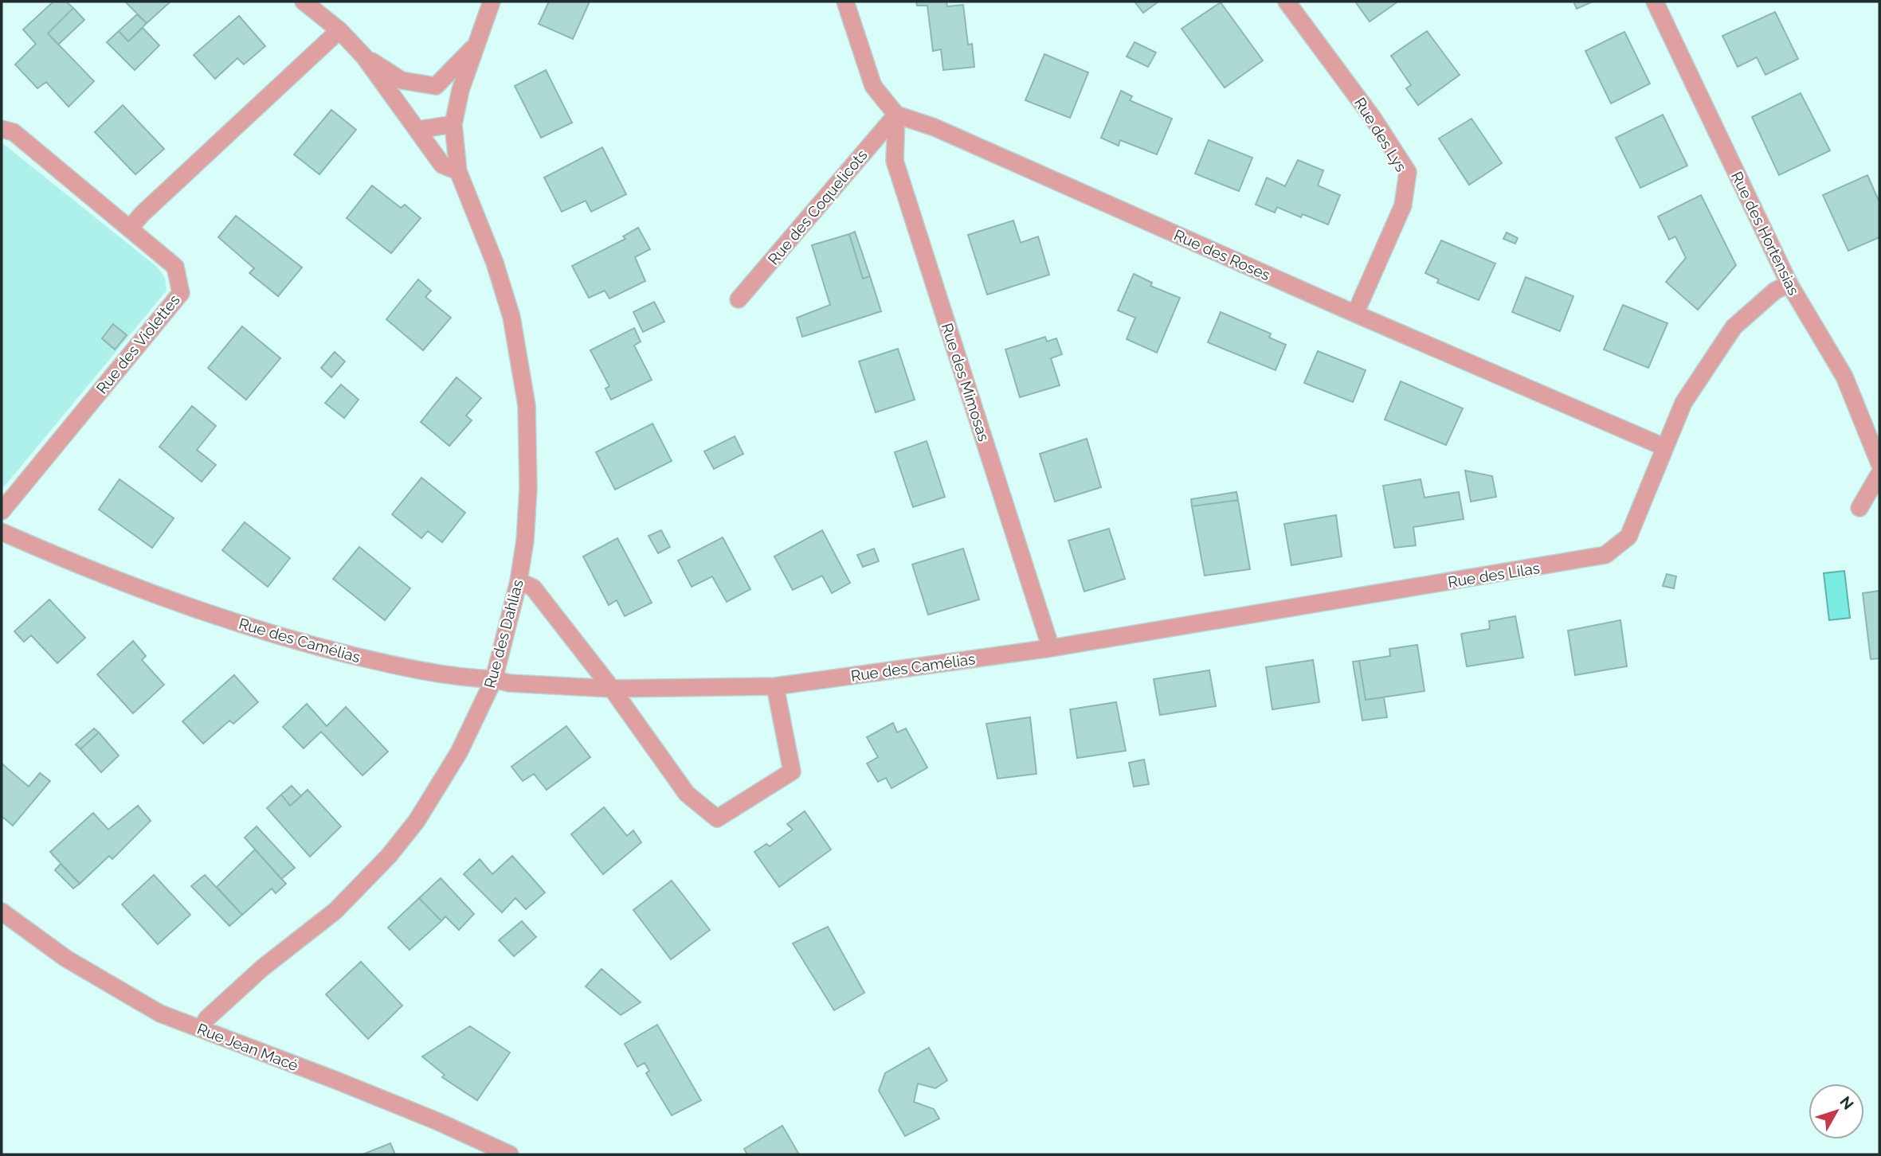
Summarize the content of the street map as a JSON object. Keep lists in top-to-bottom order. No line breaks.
{"streets":{"street":["Rue des Lys","Rue des Coquelicots","Rue des Hortensias","Rue des Roses","Rue des Violettes","Rue des Mimosas","Rue des Lilas","Rue des Dahlias","Rue des Camélias","Rue Jean Macé"]},"crossings":[["Rue des Lys","Rue des Roses"],["Rue des Coquelicots","Rue des Roses"],["Rue des Coquelicots","Rue des Mimosas"],["Rue des Hortensias","Rue des Lilas"],["Rue des Roses","Rue des Mimosas"],["Rue des Roses","Rue des Lilas"],["Rue des Mimosas","Rue des Lilas"],["Rue des Mimosas","Rue des Camélias"],["Rue des Lilas","Rue des Camélias"],["Rue des Dahlias","Rue des Camélias"],["Rue des Dahlias","Rue Jean Macé"]],"north":"top right"}
